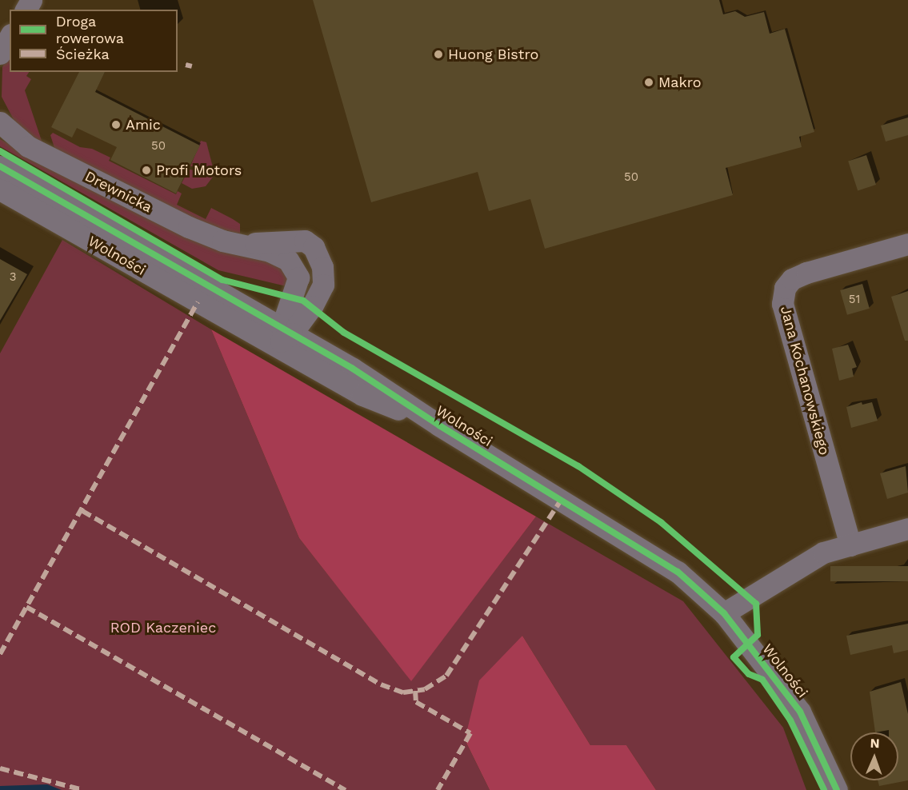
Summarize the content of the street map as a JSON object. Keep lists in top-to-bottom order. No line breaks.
{"streets":{"street":["Drewnicka","Wolności","Jana Kochanowskiego"]},"crossings":[["Drewnicka","Wolności"]],"parks":["ROD Kaczeniec"],"places":["Huong Bistro","Makro","Amic","Profi Motors"],"house_numbers":["50","50","3","51"],"legend":["Droga rowerowa","Ścieżka"],"north":"top"}
